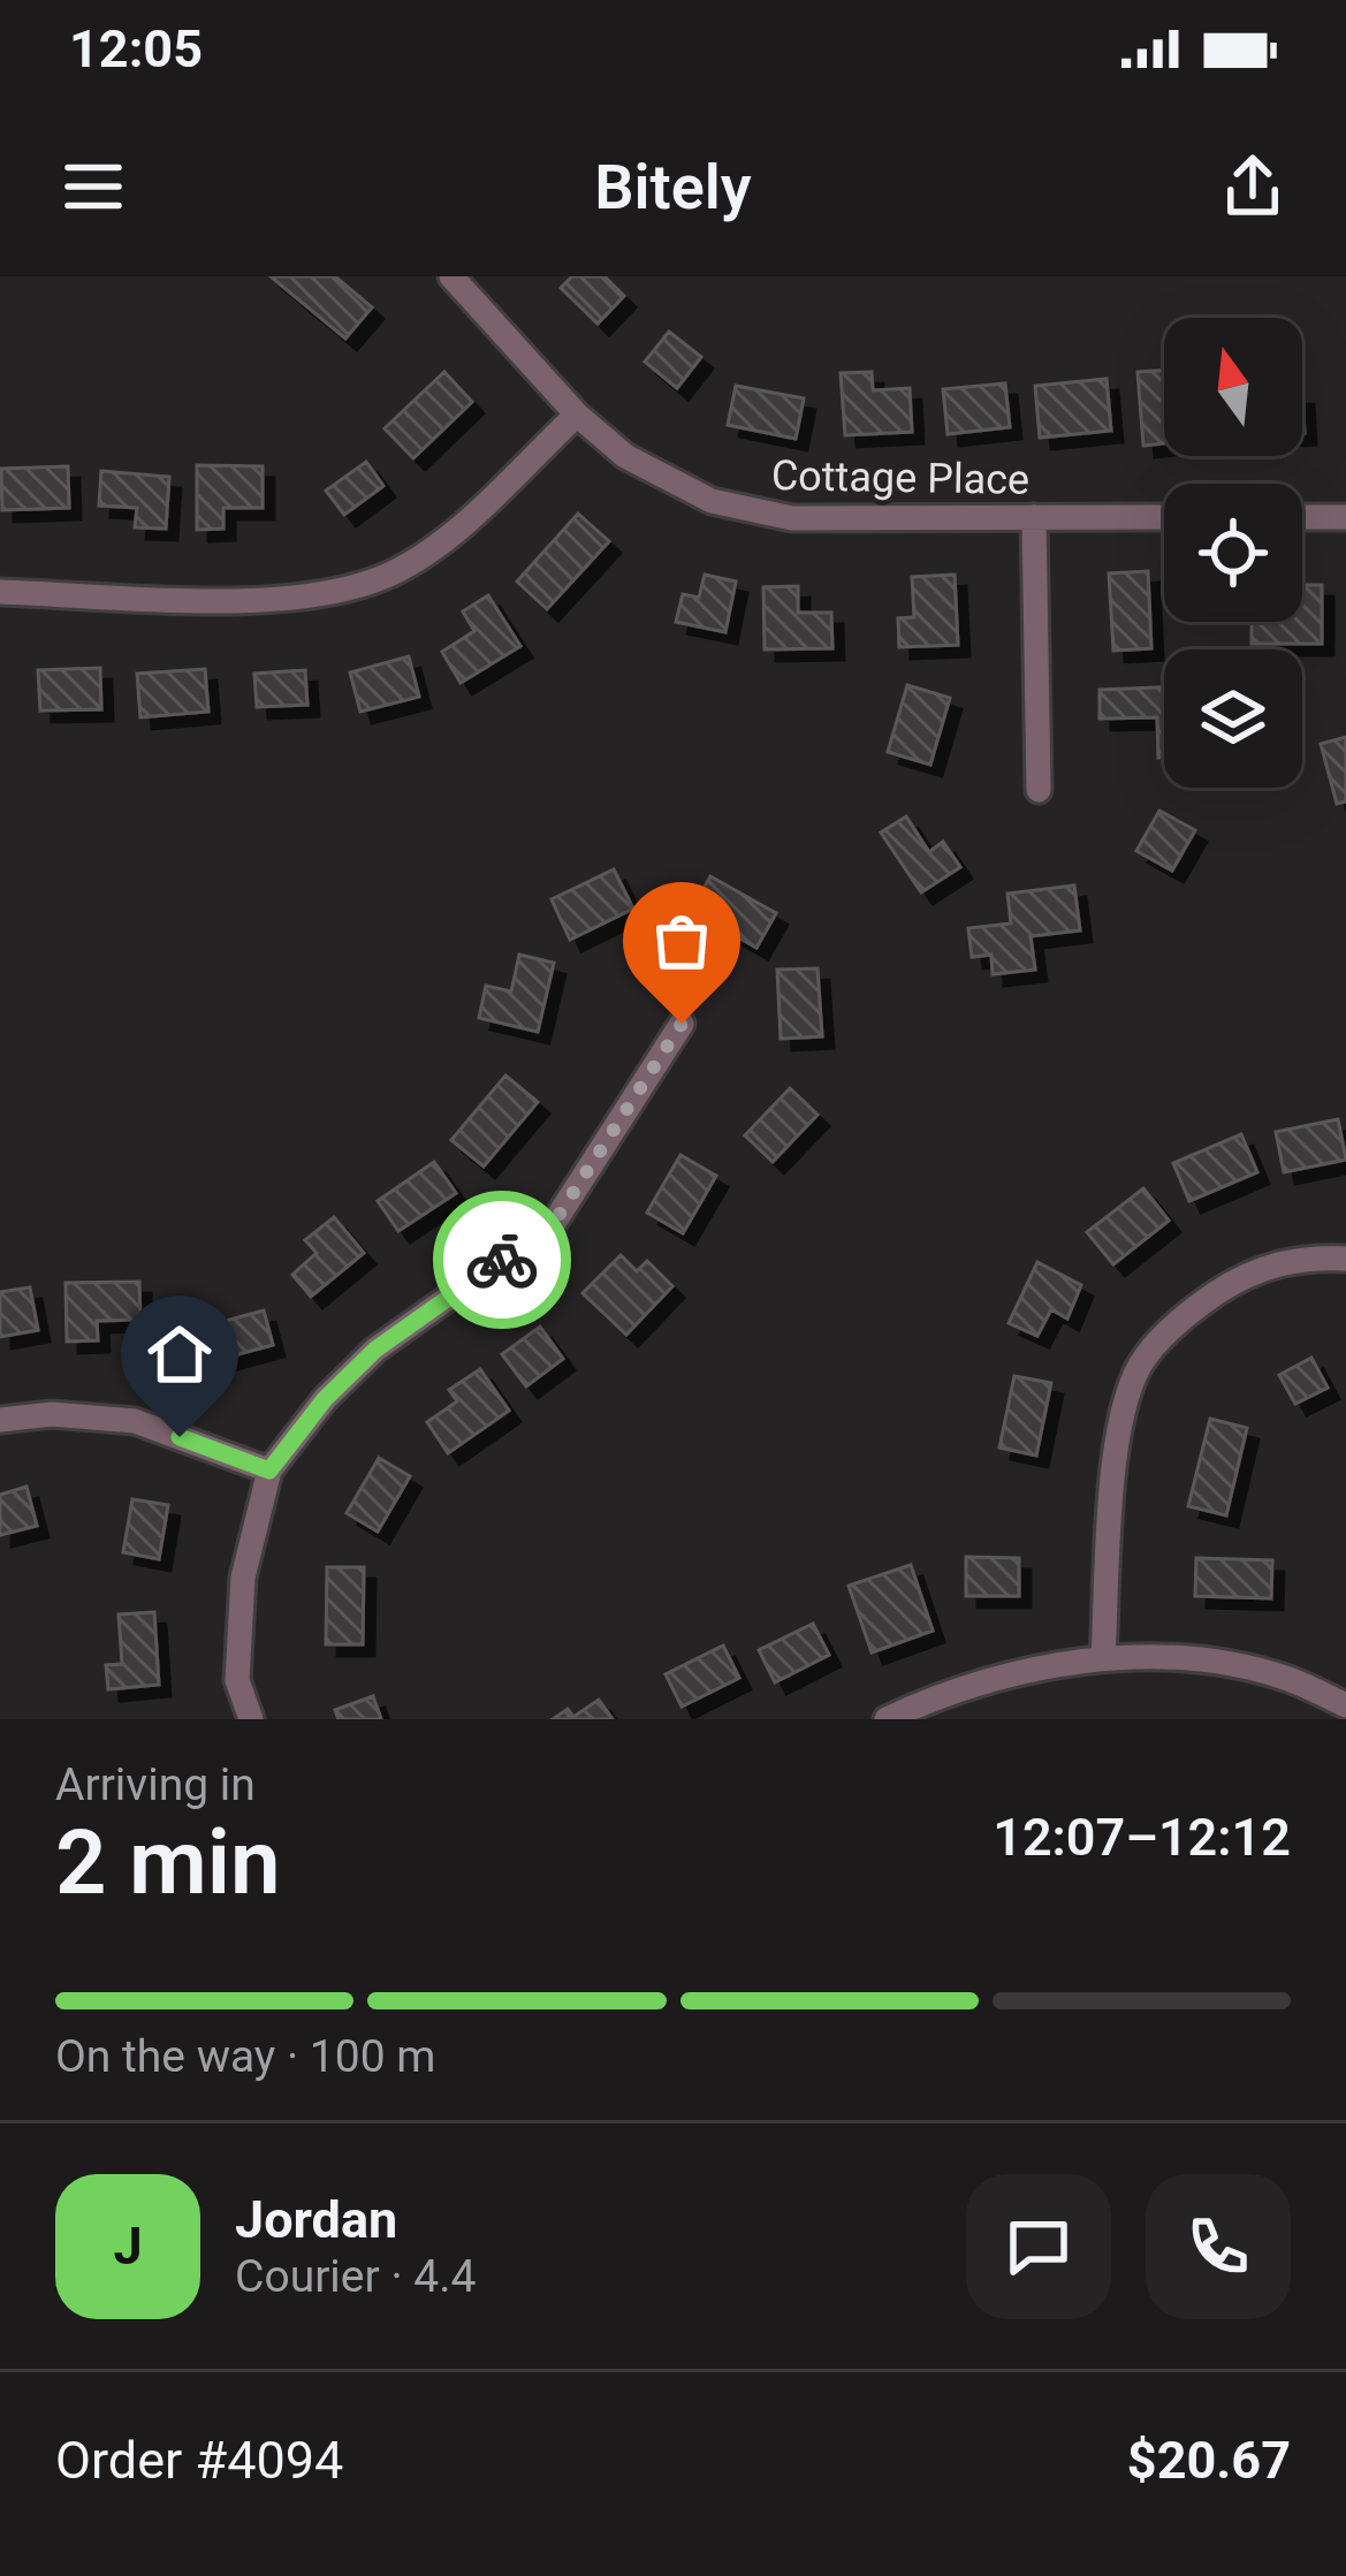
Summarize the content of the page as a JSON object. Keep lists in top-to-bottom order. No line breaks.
{"streets":{"street":["Cottage Place"]},"north":"top","page":{"status":"12:05","header":"Bitely","heading":["2 min","Arriving in","12:07–12:12"],"panel":["Jordan","Courier · 4.4","Order #4094","$20.67"],"bar":"On the way · 100 m","round":"J"}}
